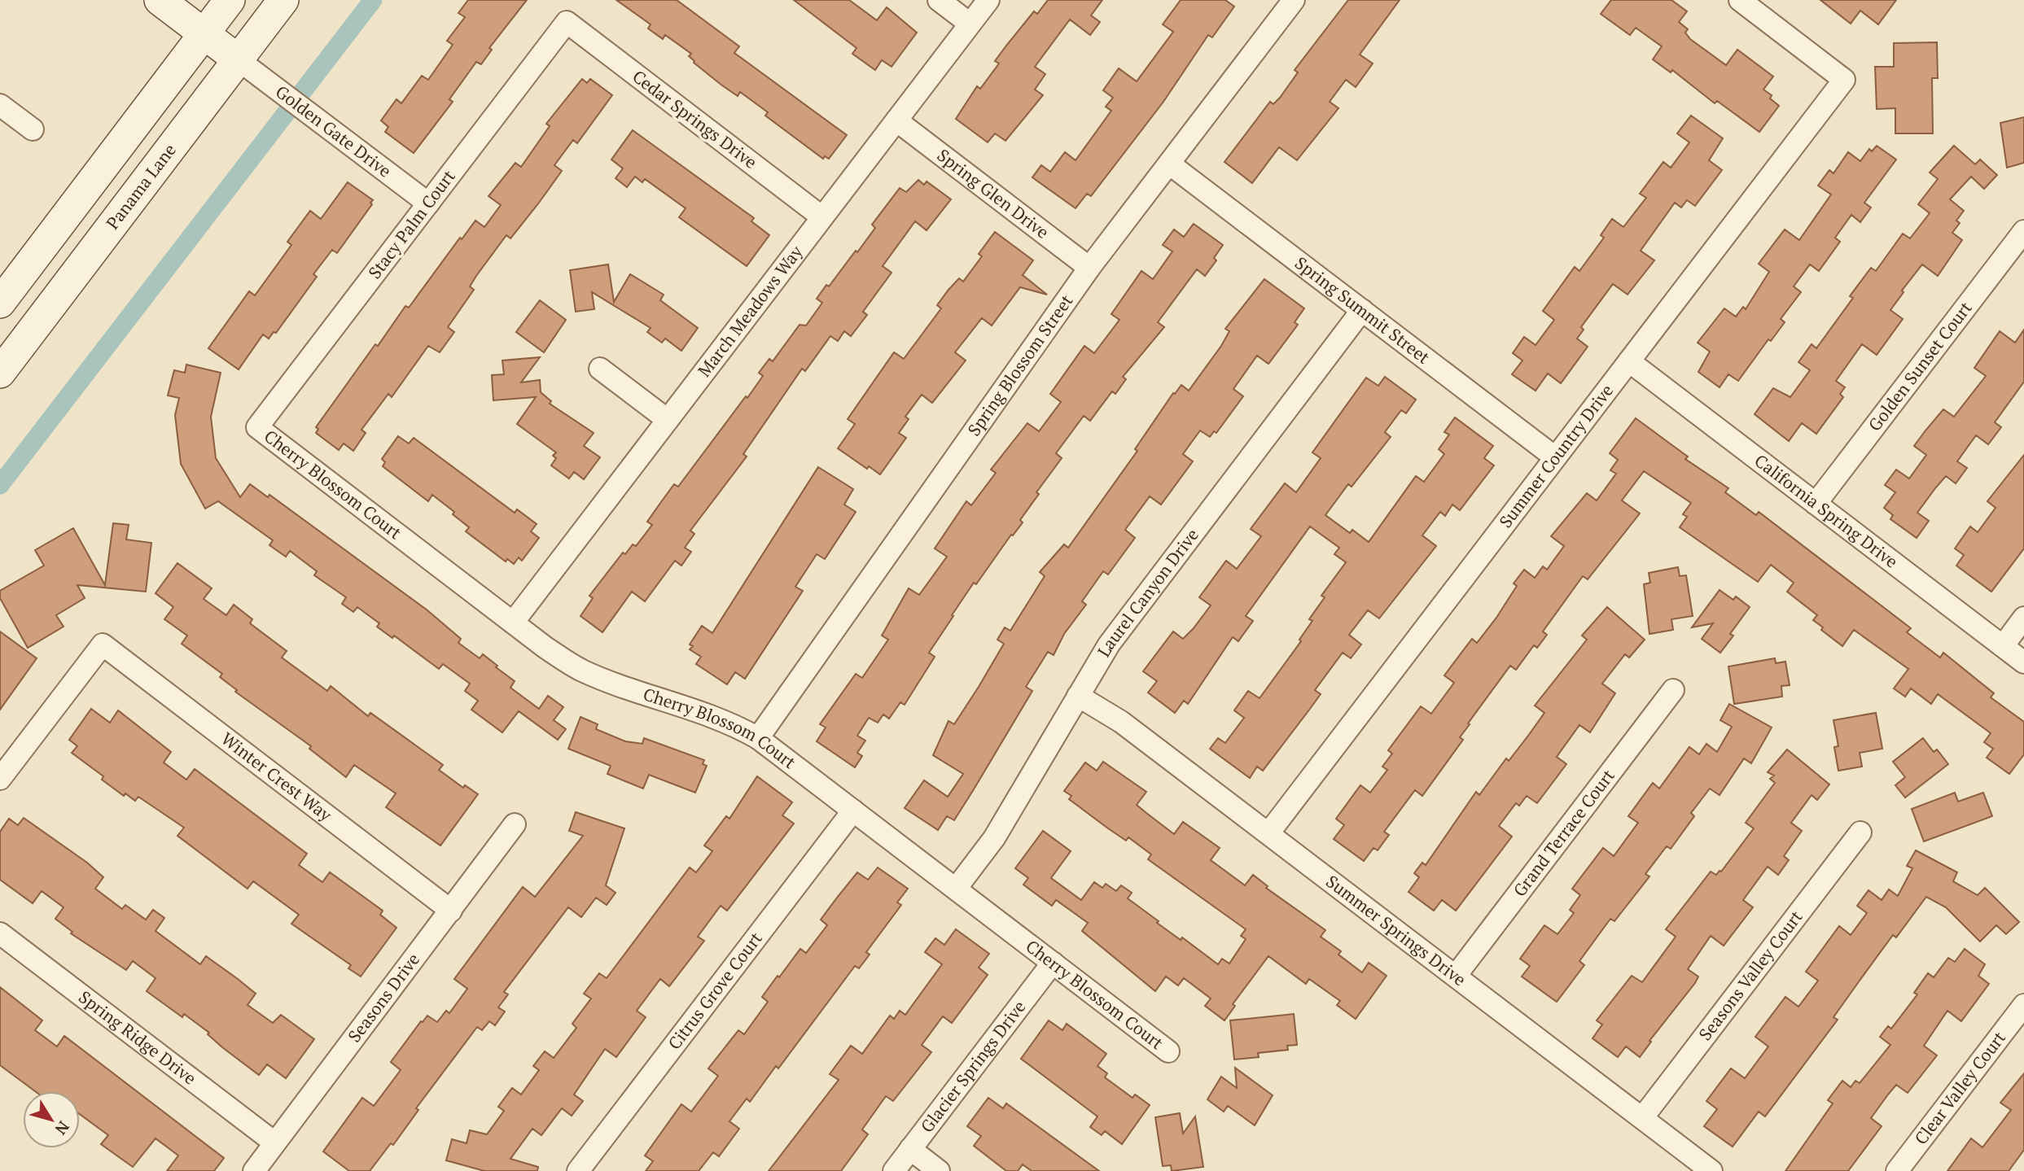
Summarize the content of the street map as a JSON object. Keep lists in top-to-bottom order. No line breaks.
{"streets":{"main road":["Panama Lane"],"street":["Cedar Springs Drive","Golden Gate Drive","Spring Glen Drive","Stacy Palm Court","Spring Summit Street","March Meadows Way","Spring Blossom Street","Golden Sunset Court","Summer Country Drive","Cherry Blossom Court","California Spring Drive","Laurel Canyon Drive","Winter Crest Way","Grand Terrace Court","Summer Springs Drive","Seasons Valley Court","Citrus Grove Court","Seasons Drive","Spring Ridge Drive","Glacier Springs Drive","Clear Valley Court"]},"crossings":[["Cedar Springs Drive","Stacy Palm Court"],["Cedar Springs Drive","March Meadows Way"],["Golden Gate Drive","Panama Lane"],["Golden Gate Drive","Stacy Palm Court"],["Spring Glen Drive","March Meadows Way"],["Spring Glen Drive","Spring Blossom Street"],["Stacy Palm Court","Cherry Blossom Court"],["Spring Summit Street","Spring Blossom Street"],["Spring Summit Street","Summer Country Drive"],["Spring Summit Street","Laurel Canyon Drive"],["March Meadows Way","Cherry Blossom Court"],["Spring Blossom Street","Cherry Blossom Court"],["Golden Sunset Court","California Spring Drive"],["Summer Country Drive","California Spring Drive"],["Summer Country Drive","Summer Springs Drive"],["Cherry Blossom Court","Laurel Canyon Drive"],["Cherry Blossom Court","Citrus Grove Court"],["Cherry Blossom Court","Glacier Springs Drive"],["Laurel Canyon Drive","Summer Springs Drive"],["Winter Crest Way","Seasons Drive"],["Grand Terrace Court","Summer Springs Drive"],["Summer Springs Drive","Seasons Valley Court"],["Seasons Drive","Spring Ridge Drive"]],"north":"bottom right"}
